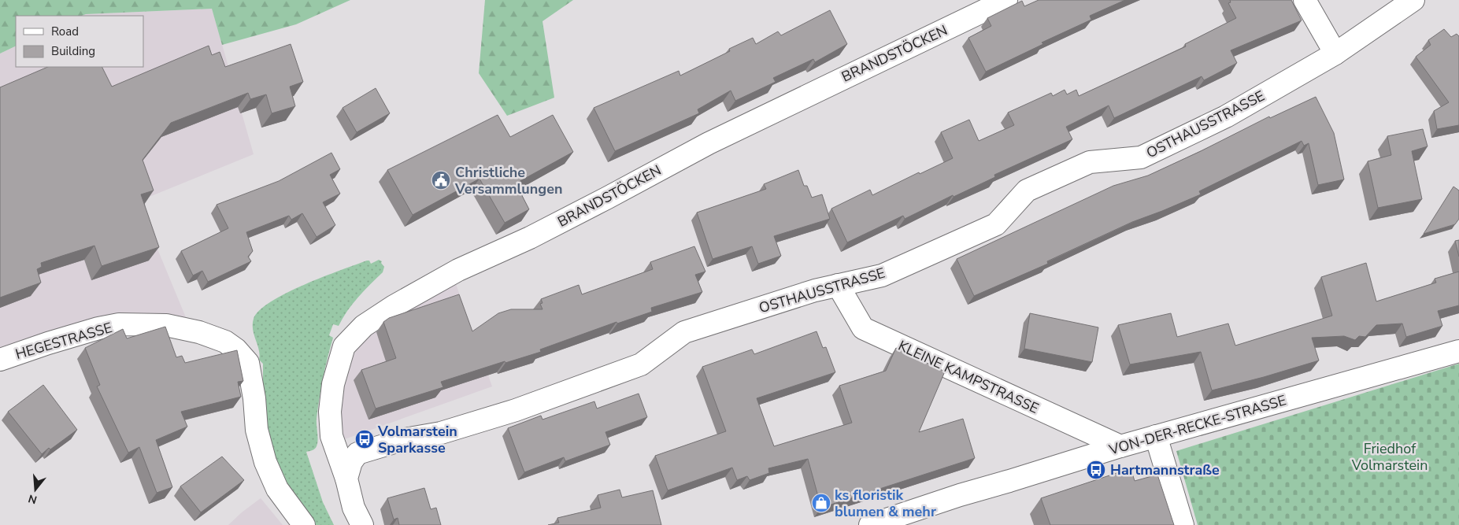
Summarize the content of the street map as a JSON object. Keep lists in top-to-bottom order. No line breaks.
{"streets":{"street":["BRANDSTÖCKEN","OSTHAUSSTRASSE","HEGESTRASSE","KLEINE KAMPSTRASSE","VON-DER-RECKE-STRASSE"]},"crossings":[["BRANDSTÖCKEN","OSTHAUSSTRASSE"],["OSTHAUSSTRASSE","KLEINE KAMPSTRASSE"],["KLEINE KAMPSTRASSE","VON-DER-RECKE-STRASSE"]],"parks":["Friedhof Volmarstein"],"places":{"public building":["Christliche Versammlungen"],"bus stop":["Volmarstein Sparkasse","Hartmannstraße"],"shop":["ks floristik blumen & mehr"]},"legend":["Road","Building"],"north":"bottom"}
